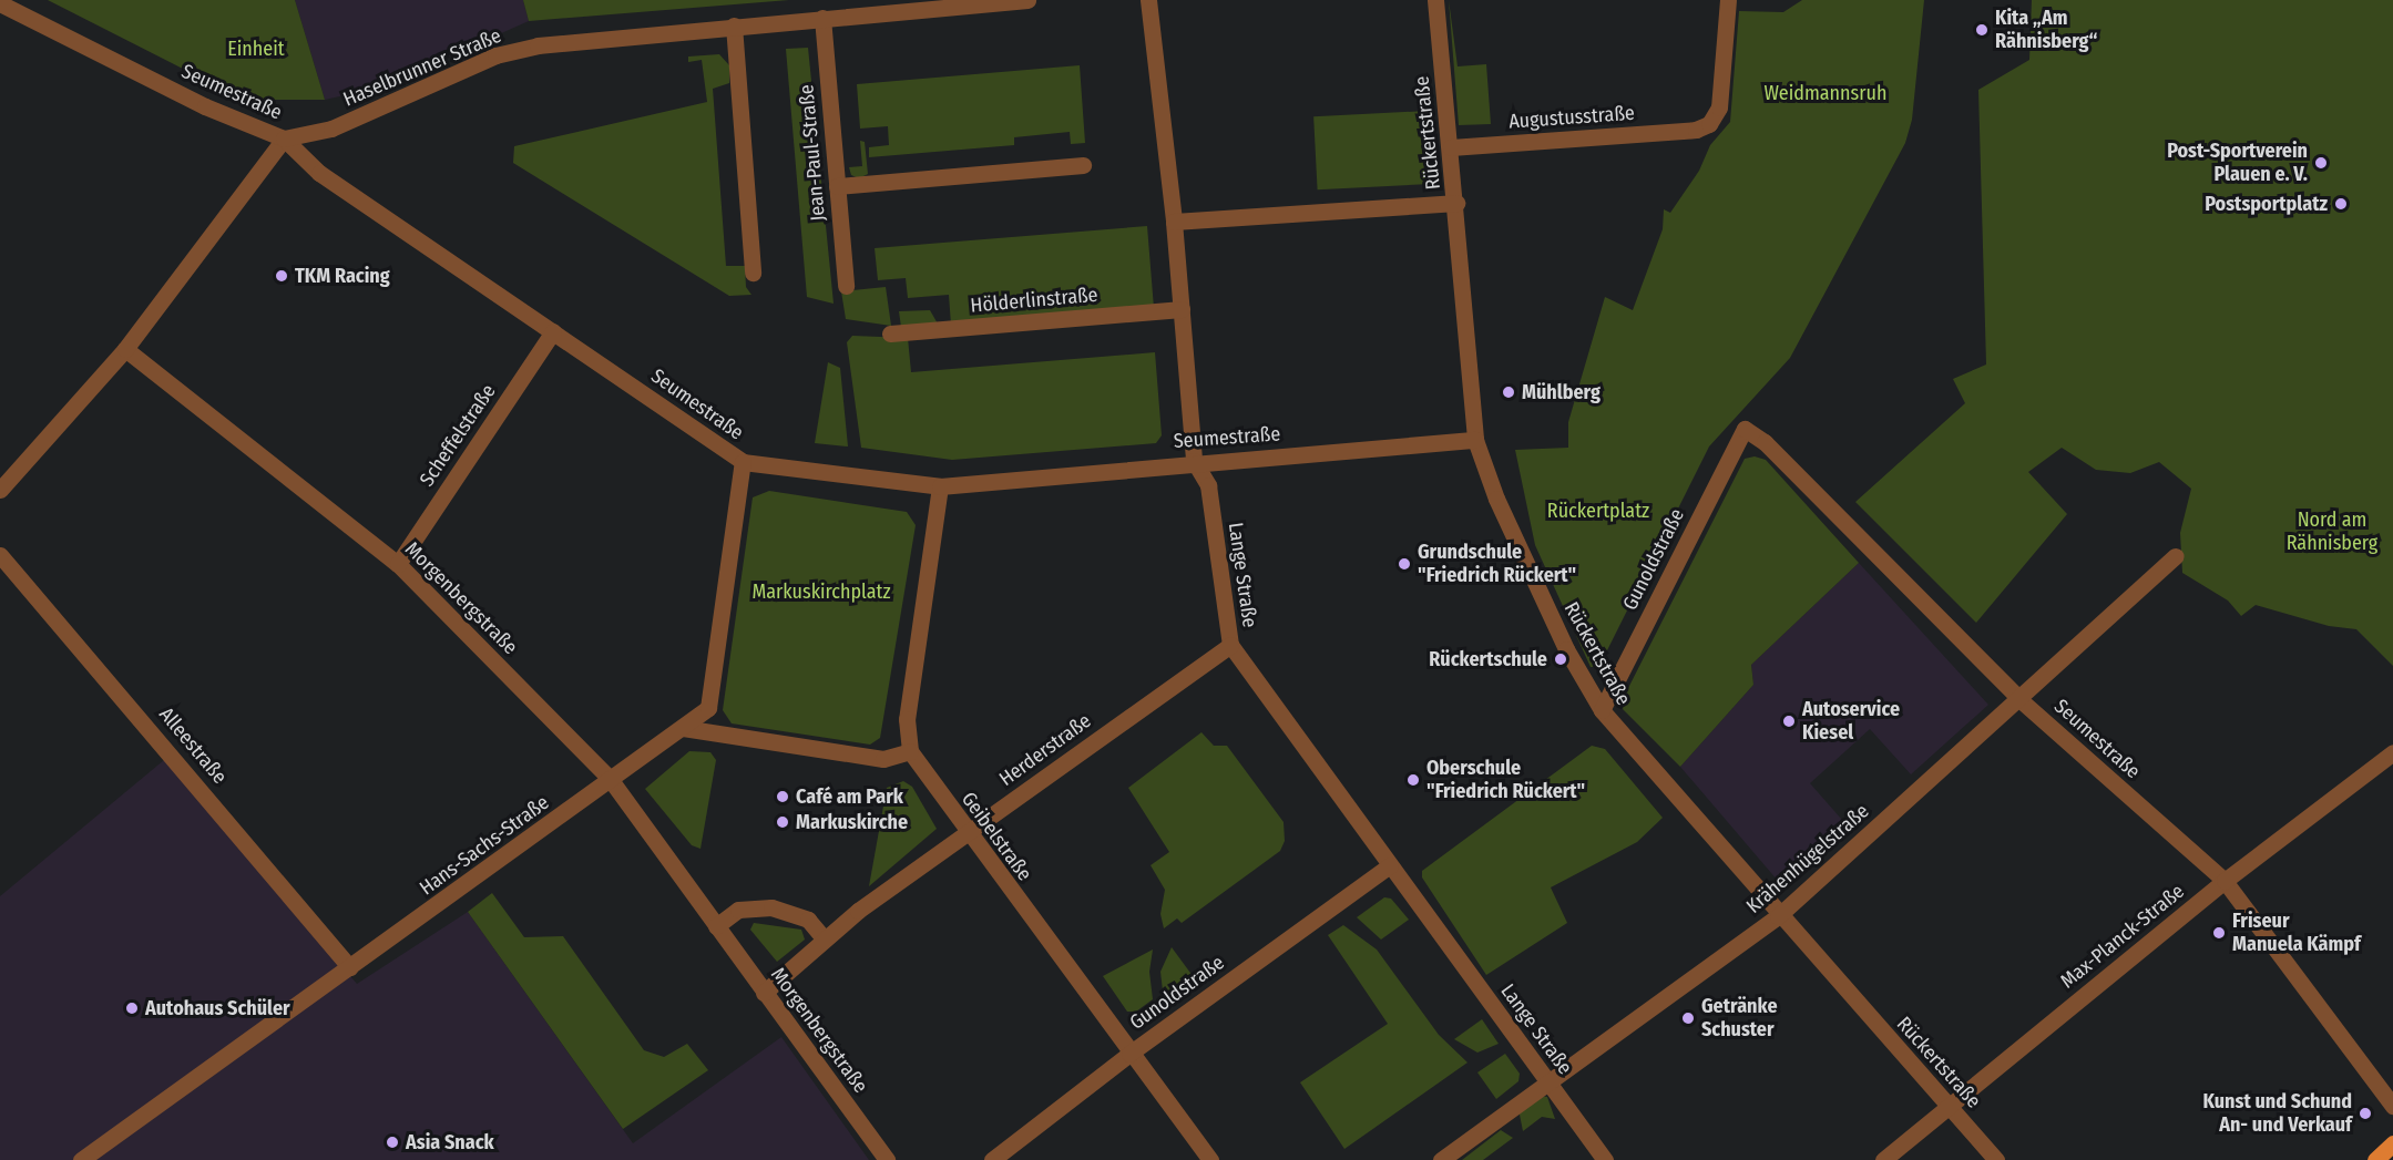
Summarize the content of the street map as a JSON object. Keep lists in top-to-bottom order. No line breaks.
{"streets":{"street":["Haselbrunner Straße","Seumestraße","Augustusstraße","Rückertstraße","Jean-Paul-Straße","Hölderlinstraße","Scheffelstraße","Gunoldstraße","Lange Straße","Morgenbergstraße","Alleestraße","Herderstraße","Geibelstraße","Hans-Sachs-Straße","Krähenhügelstraße","Max-Planck-Straße"]},"crossings":[["Haselbrunner Straße","Seumestraße"],["Haselbrunner Straße","Jean-Paul-Straße"],["Seumestraße","Rückertstraße"],["Seumestraße","Scheffelstraße"],["Seumestraße","Gunoldstraße"],["Seumestraße","Lange Straße"],["Seumestraße","Geibelstraße"],["Seumestraße","Hans-Sachs-Straße"],["Seumestraße","Krähenhügelstraße"],["Seumestraße","Max-Planck-Straße"],["Augustusstraße","Rückertstraße"],["Rückertstraße","Gunoldstraße"],["Rückertstraße","Krähenhügelstraße"],["Rückertstraße","Max-Planck-Straße"],["Hölderlinstraße","Lange Straße"],["Scheffelstraße","Morgenbergstraße"],["Gunoldstraße","Lange Straße"],["Gunoldstraße","Geibelstraße"],["Lange Straße","Herderstraße"],["Lange Straße","Krähenhügelstraße"],["Morgenbergstraße","Herderstraße"],["Morgenbergstraße","Hans-Sachs-Straße"],["Alleestraße","Hans-Sachs-Straße"],["Herderstraße","Geibelstraße"]],"parks":["Einheit","Weidmannsruh","Rückertplatz","Nord am Rähnisberg","Markuskirchplatz"],"places":["Kita „Am Rähnisberg“","Post-Sportverein Plauen e. V.","Postsportplatz","TKM Racing","Mühlberg","Grundschule \"Friedrich Rückert\"","Rückertschule","Autoservice Kiesel","Oberschule \"Friedrich Rückert\"","Café am Park","Markuskirche","Friseur Manuela Kämpf","Autohaus Schüler","Getränke Schuster","Kunst und Schund An- und Verkauf","Asia Snack"]}
